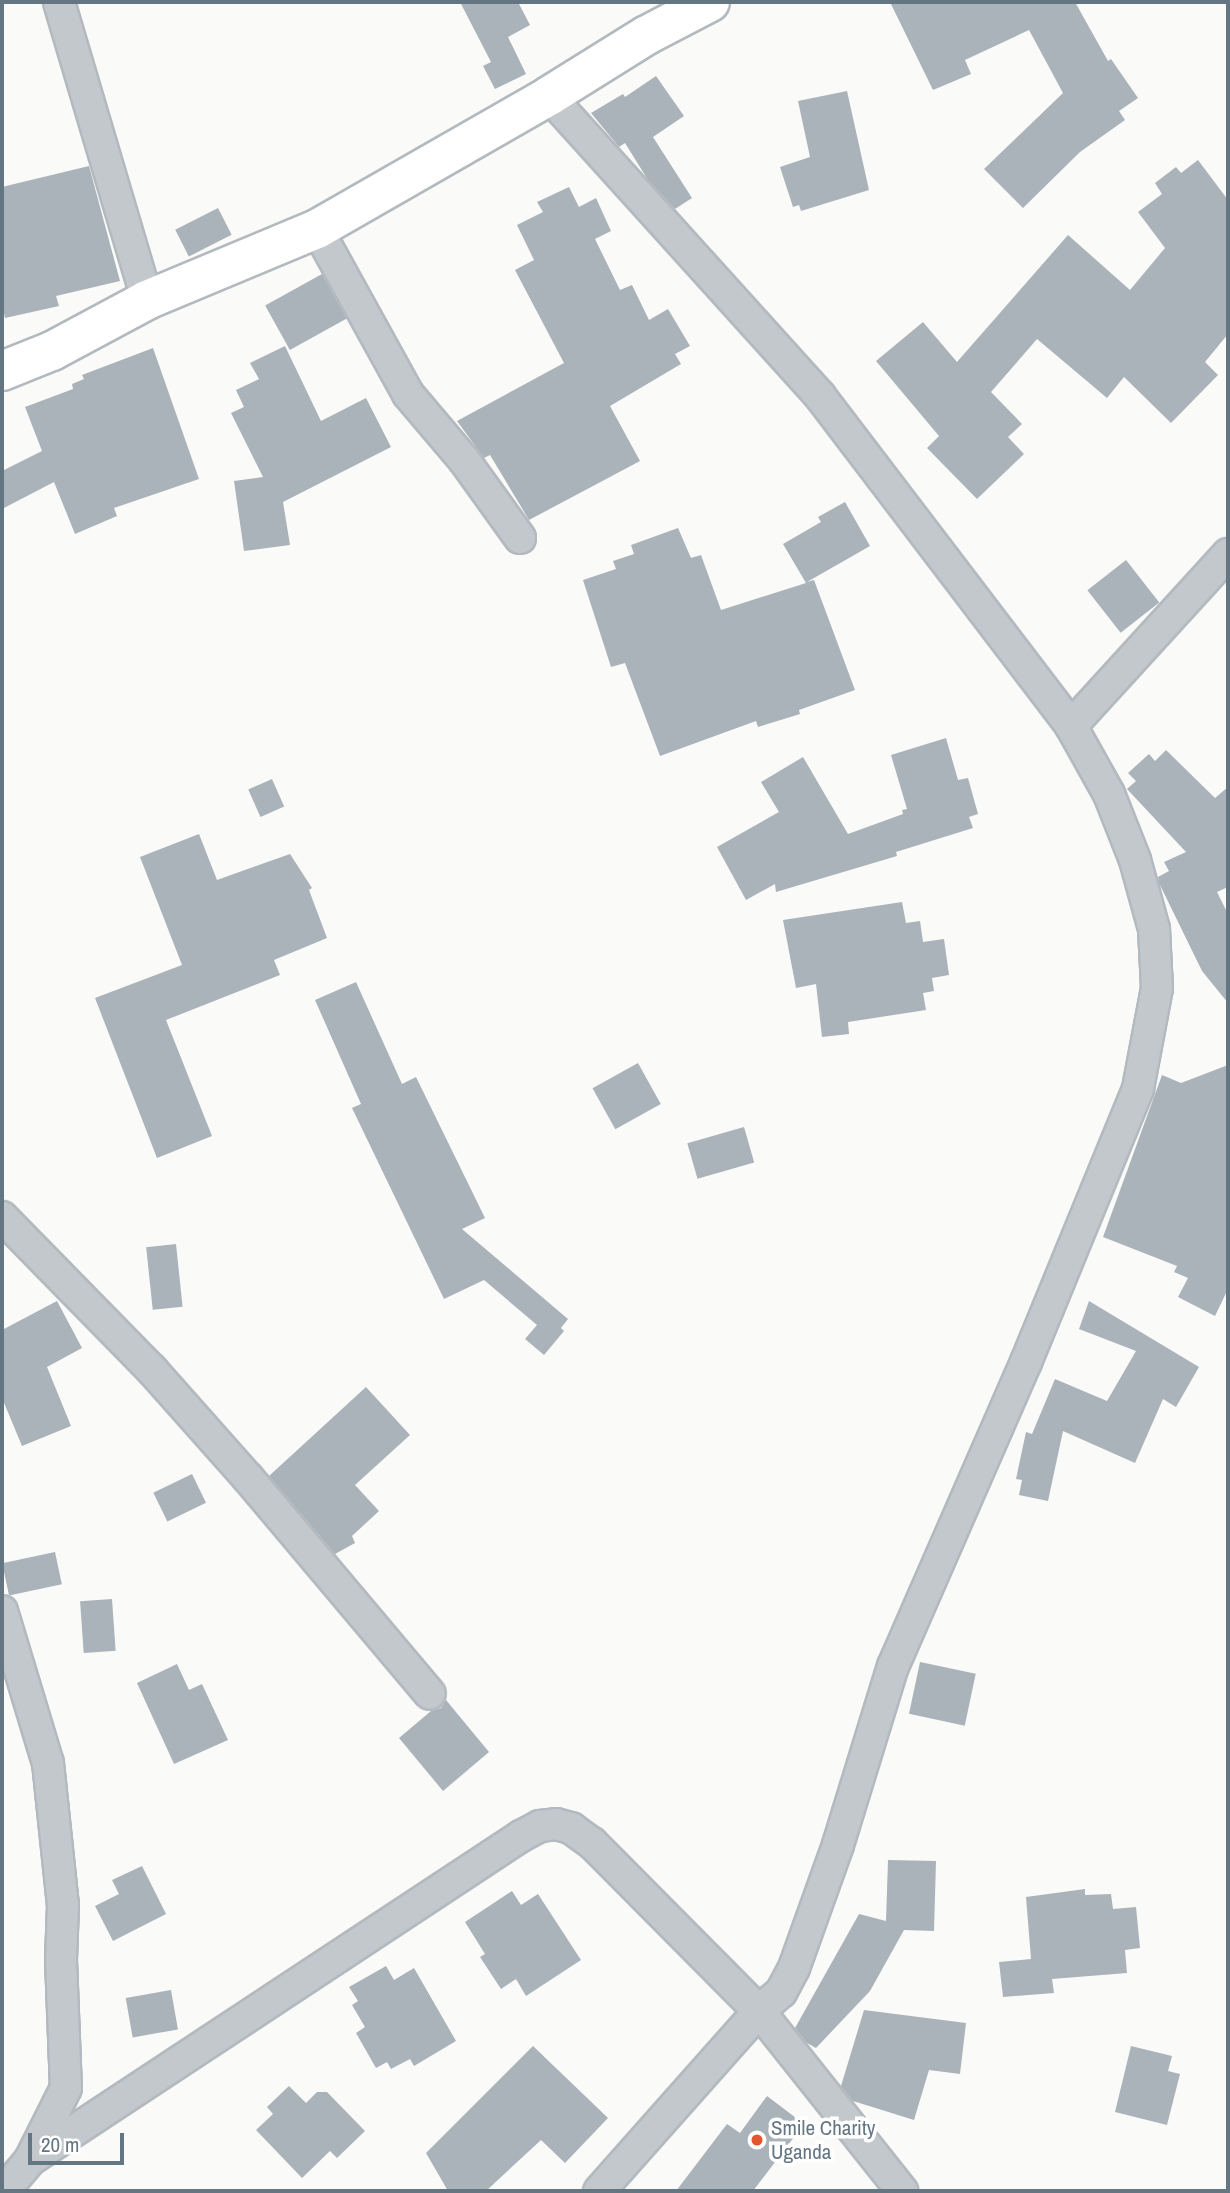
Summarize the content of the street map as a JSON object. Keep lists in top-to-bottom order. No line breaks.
{"places":["Smile Charity Uganda"],"scale_bar":"20 m"}
